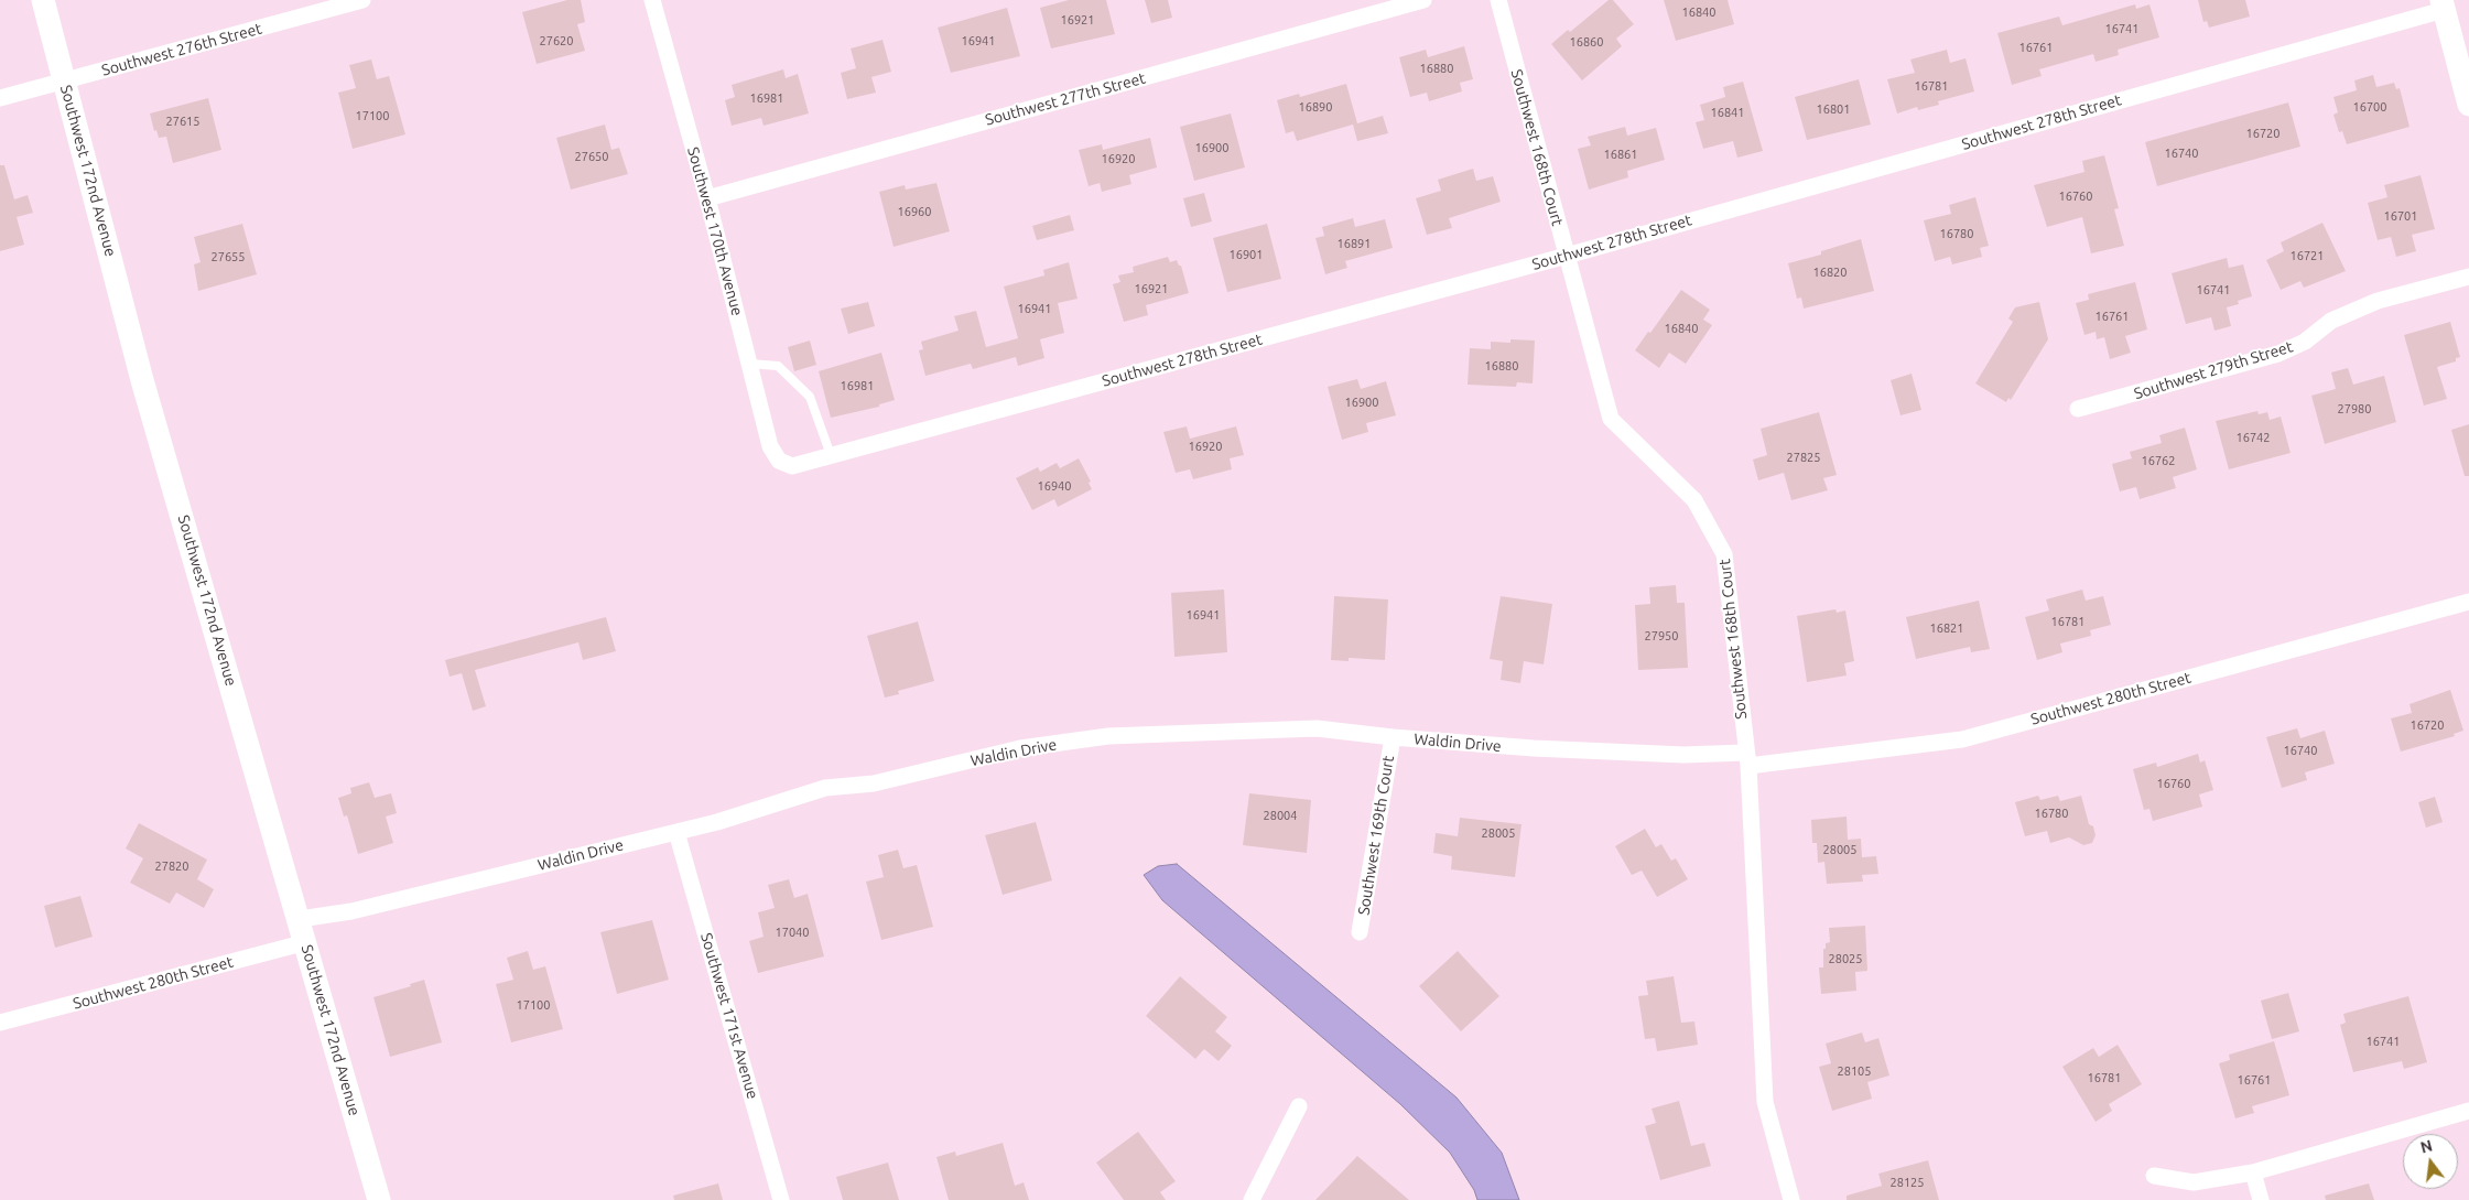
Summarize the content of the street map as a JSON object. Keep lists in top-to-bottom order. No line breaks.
{"streets":{"street":["Southwest 276th Street","Southwest 277th Street","Southwest 278th Street","Southwest 168th Court","Southwest 172nd Avenue","Southwest 170th Avenue","Southwest 279th Street","Southwest 280th Street","Waldin Drive","Southwest 169th Court","Southwest 171st Avenue"]},"crossings":[["Southwest 276th Street","Southwest 172nd Avenue"],["Southwest 277th Street","Southwest 170th Avenue"],["Southwest 278th Street","Southwest 168th Court"],["Southwest 278th Street","Southwest 170th Avenue"],["Southwest 168th Court","Southwest 280th Street"],["Southwest 168th Court","Waldin Drive"],["Southwest 172nd Avenue","Southwest 280th Street"],["Southwest 172nd Avenue","Waldin Drive"],["Southwest 280th Street","Waldin Drive"],["Waldin Drive","Southwest 169th Court"],["Waldin Drive","Southwest 171st Avenue"]],"house_numbers":["16840","16921","16741","27620","16941","16860","16761","16880","16781","16981","16890","16700","16801","16841","17100","27615","16720","16900","16740","16861","27650","16920","16760","16960","16701","16780","16891","16901","16721","27655","16820","16921","16741","16941","16761","16840","16880","16981","16900","27980","16742","16920","27825","16762","16940","16941","16781","16821","27950","16720","16740","16760","16780","28004","28005","28005","27820","17040","28025","17100","16741","28105","16781","16761","28125"],"north":"top"}
